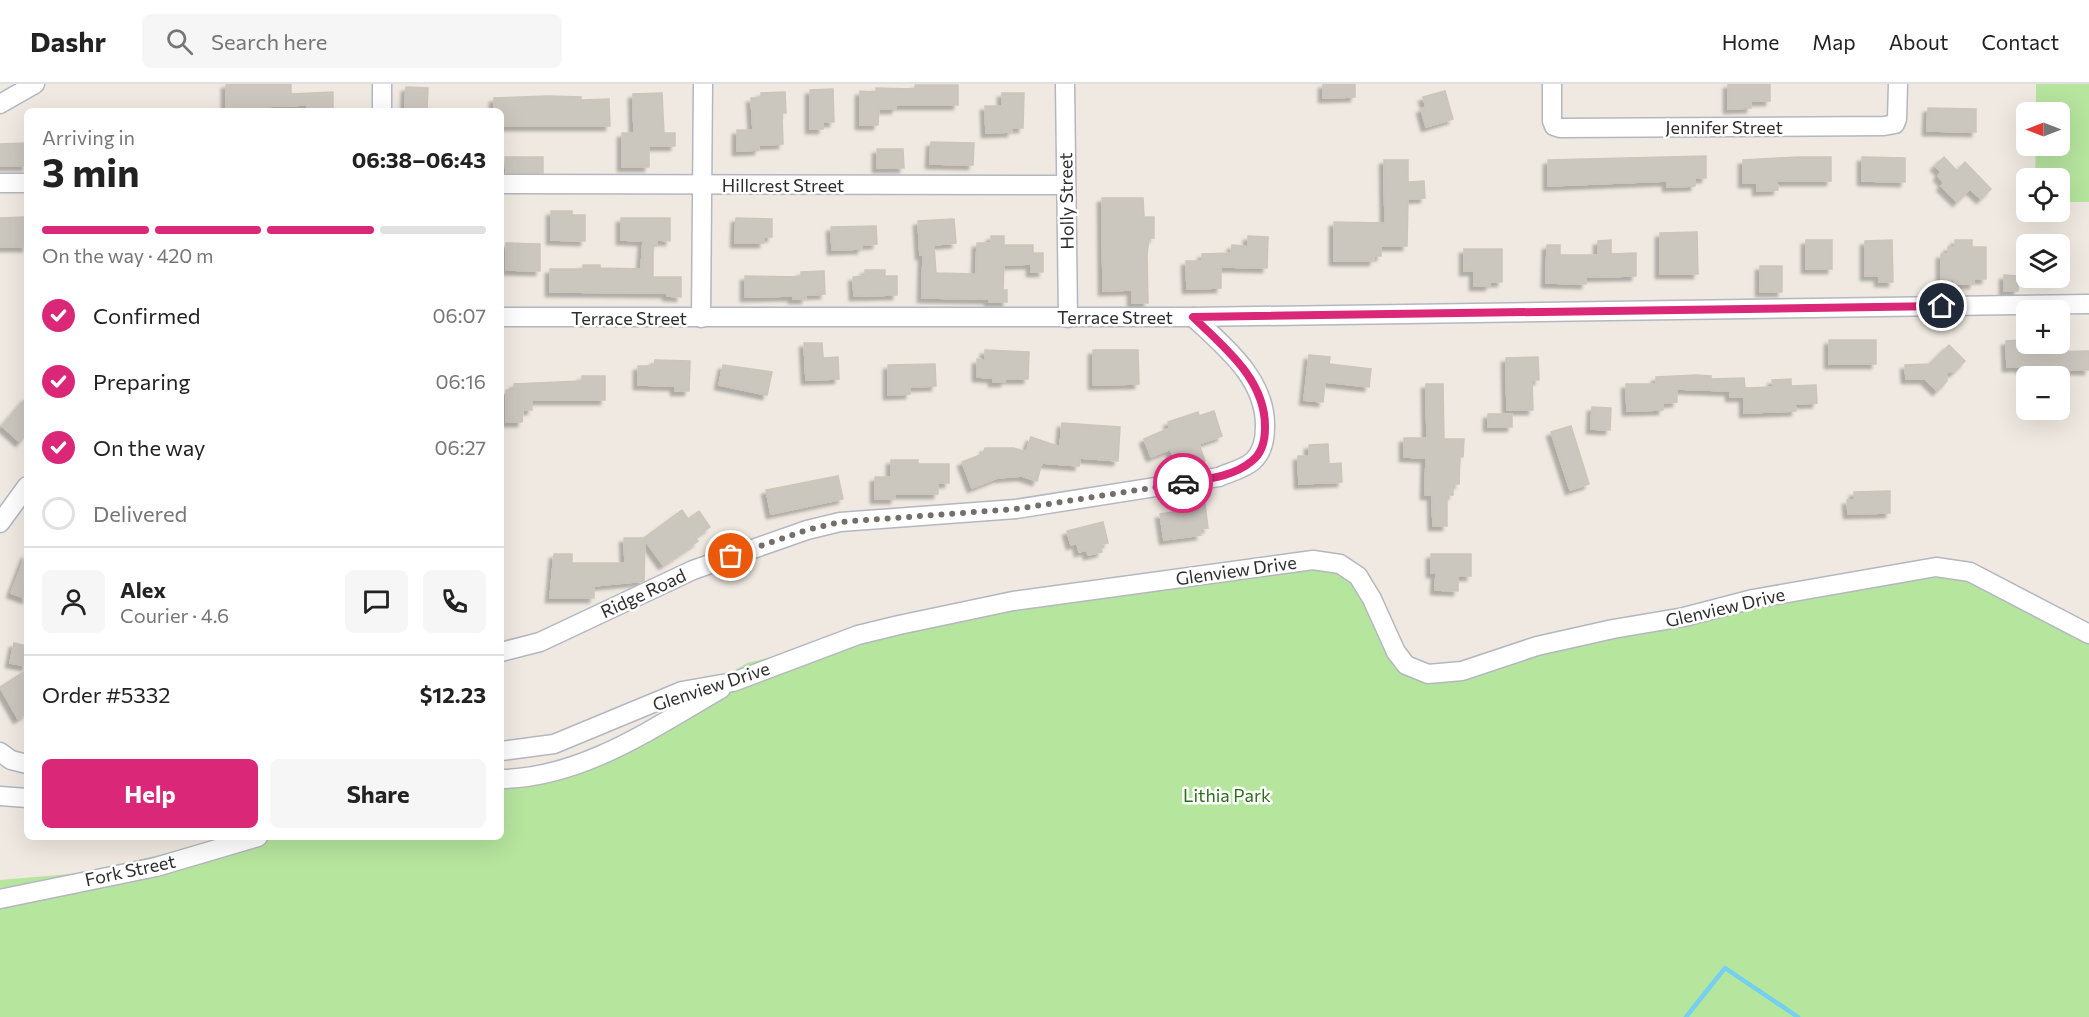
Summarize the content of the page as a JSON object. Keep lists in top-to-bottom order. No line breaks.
{"streets":{"street":["Jennifer Street","Hillcrest Street","Holly Street","Terrace Street","Glenview Drive","Ridge Road","Fork Street"]},"crossings":[["Hillcrest Street","Holly Street"],["Holly Street","Terrace Street"],["Terrace Street","Ridge Road"]],"parks":["Lithia Park"],"north":"left","page":{"header":"Dashr","search":"Search here","nav":["Home","Map","About","Contact"],"map_buttons":["+","−"],"heading":["3 min","Arriving in","06:38–06:43"],"panel":["Alex","Courier · 4.6","Order #5332","$12.23"],"bar":"On the way · 420 m","list":[["Confirmed","06:07"],["Preparing","06:16"],["On the way","06:27"],"Delivered"],"buttons":["Help","Share"]}}
